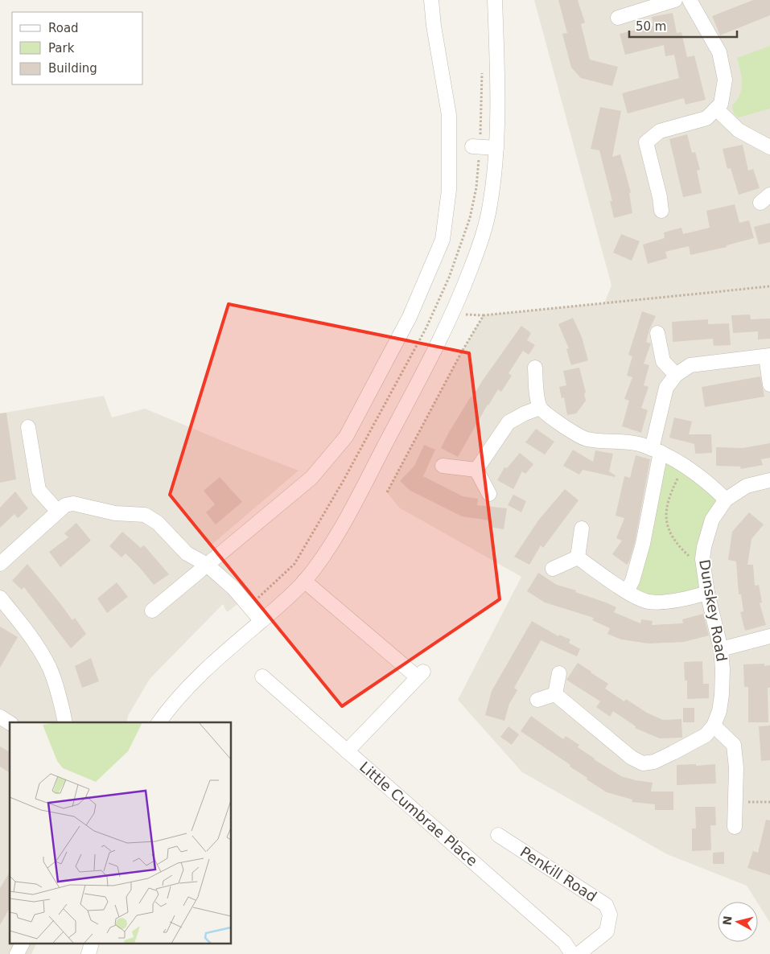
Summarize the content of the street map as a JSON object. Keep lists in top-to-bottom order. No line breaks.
{"streets":{"street":["Dunskey Road","Little Cumbrae Place","Penkill Road"]},"legend":["Road","Park","Building"],"scale_bar":"50 m","north":"left"}
